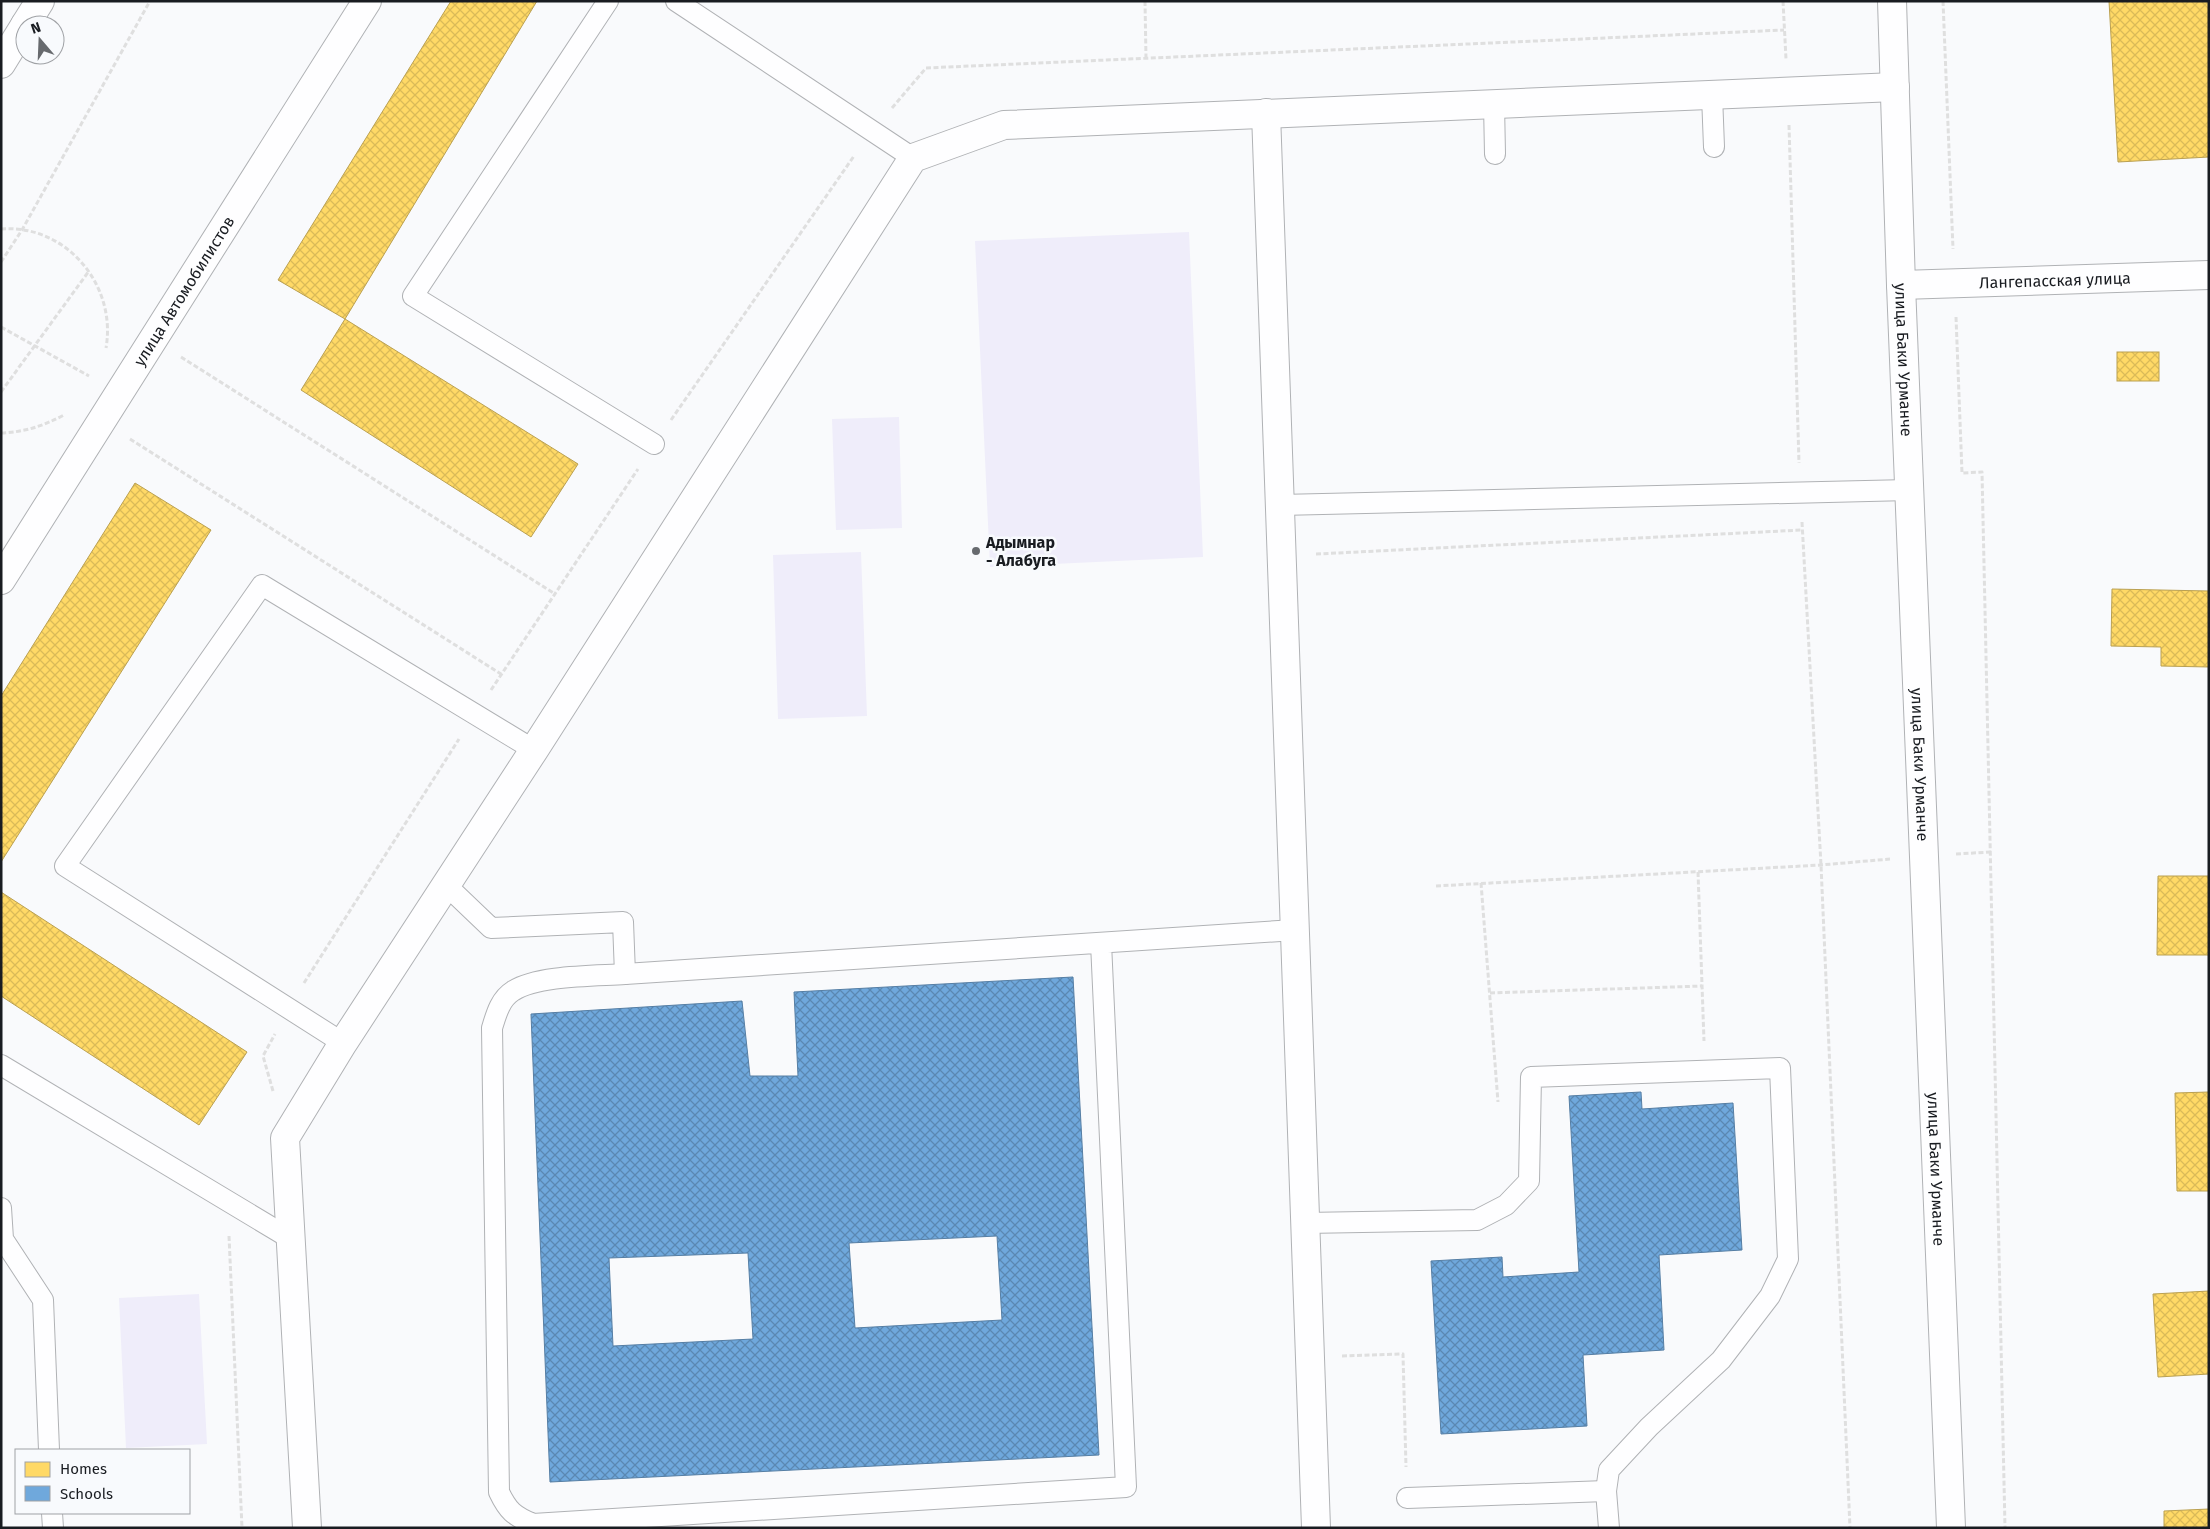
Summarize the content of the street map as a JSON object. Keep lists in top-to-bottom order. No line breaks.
{"streets":{"street":["Лангепасская улица","улица Автомобилистов","улица Баки Урманче"]},"crossings":[["Лангепасская улица","улица Баки Урманче"]],"places":["Адымнар - Алабуга"],"legend":["Homes","Schools"],"north":"top"}
